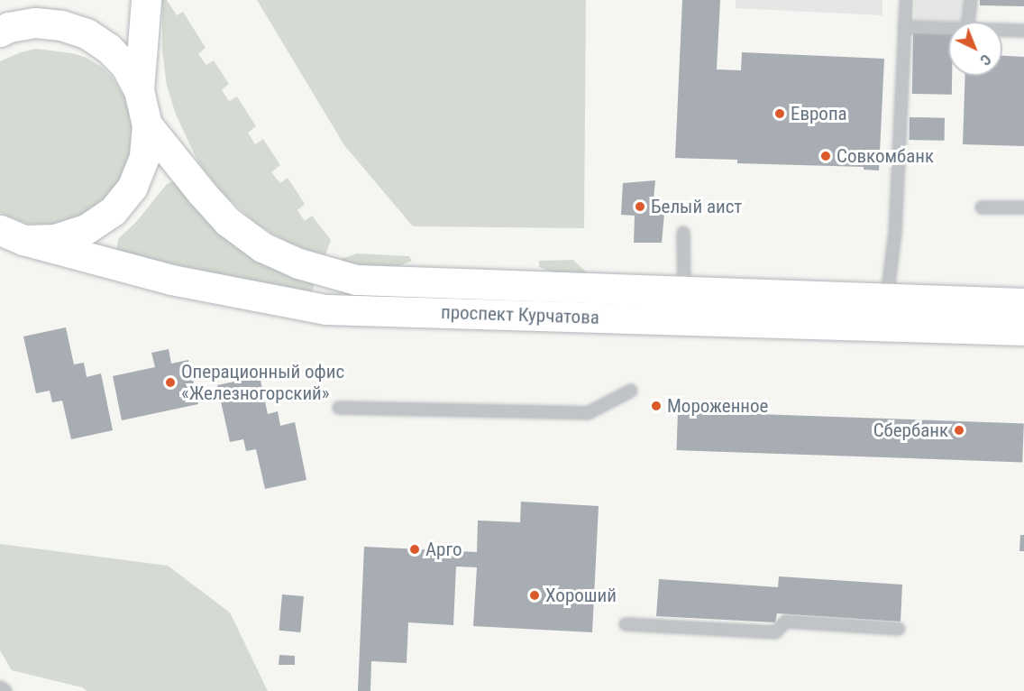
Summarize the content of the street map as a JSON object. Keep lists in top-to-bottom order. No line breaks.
{"streets":{"main road":["проспект Курчатова"]},"places":["Европа","Совкомбанк","Белый аист","Операционный офис «Железногорский»","Мороженное","Сбербанк","Арго","Хороший"],"north":"bottom right"}
